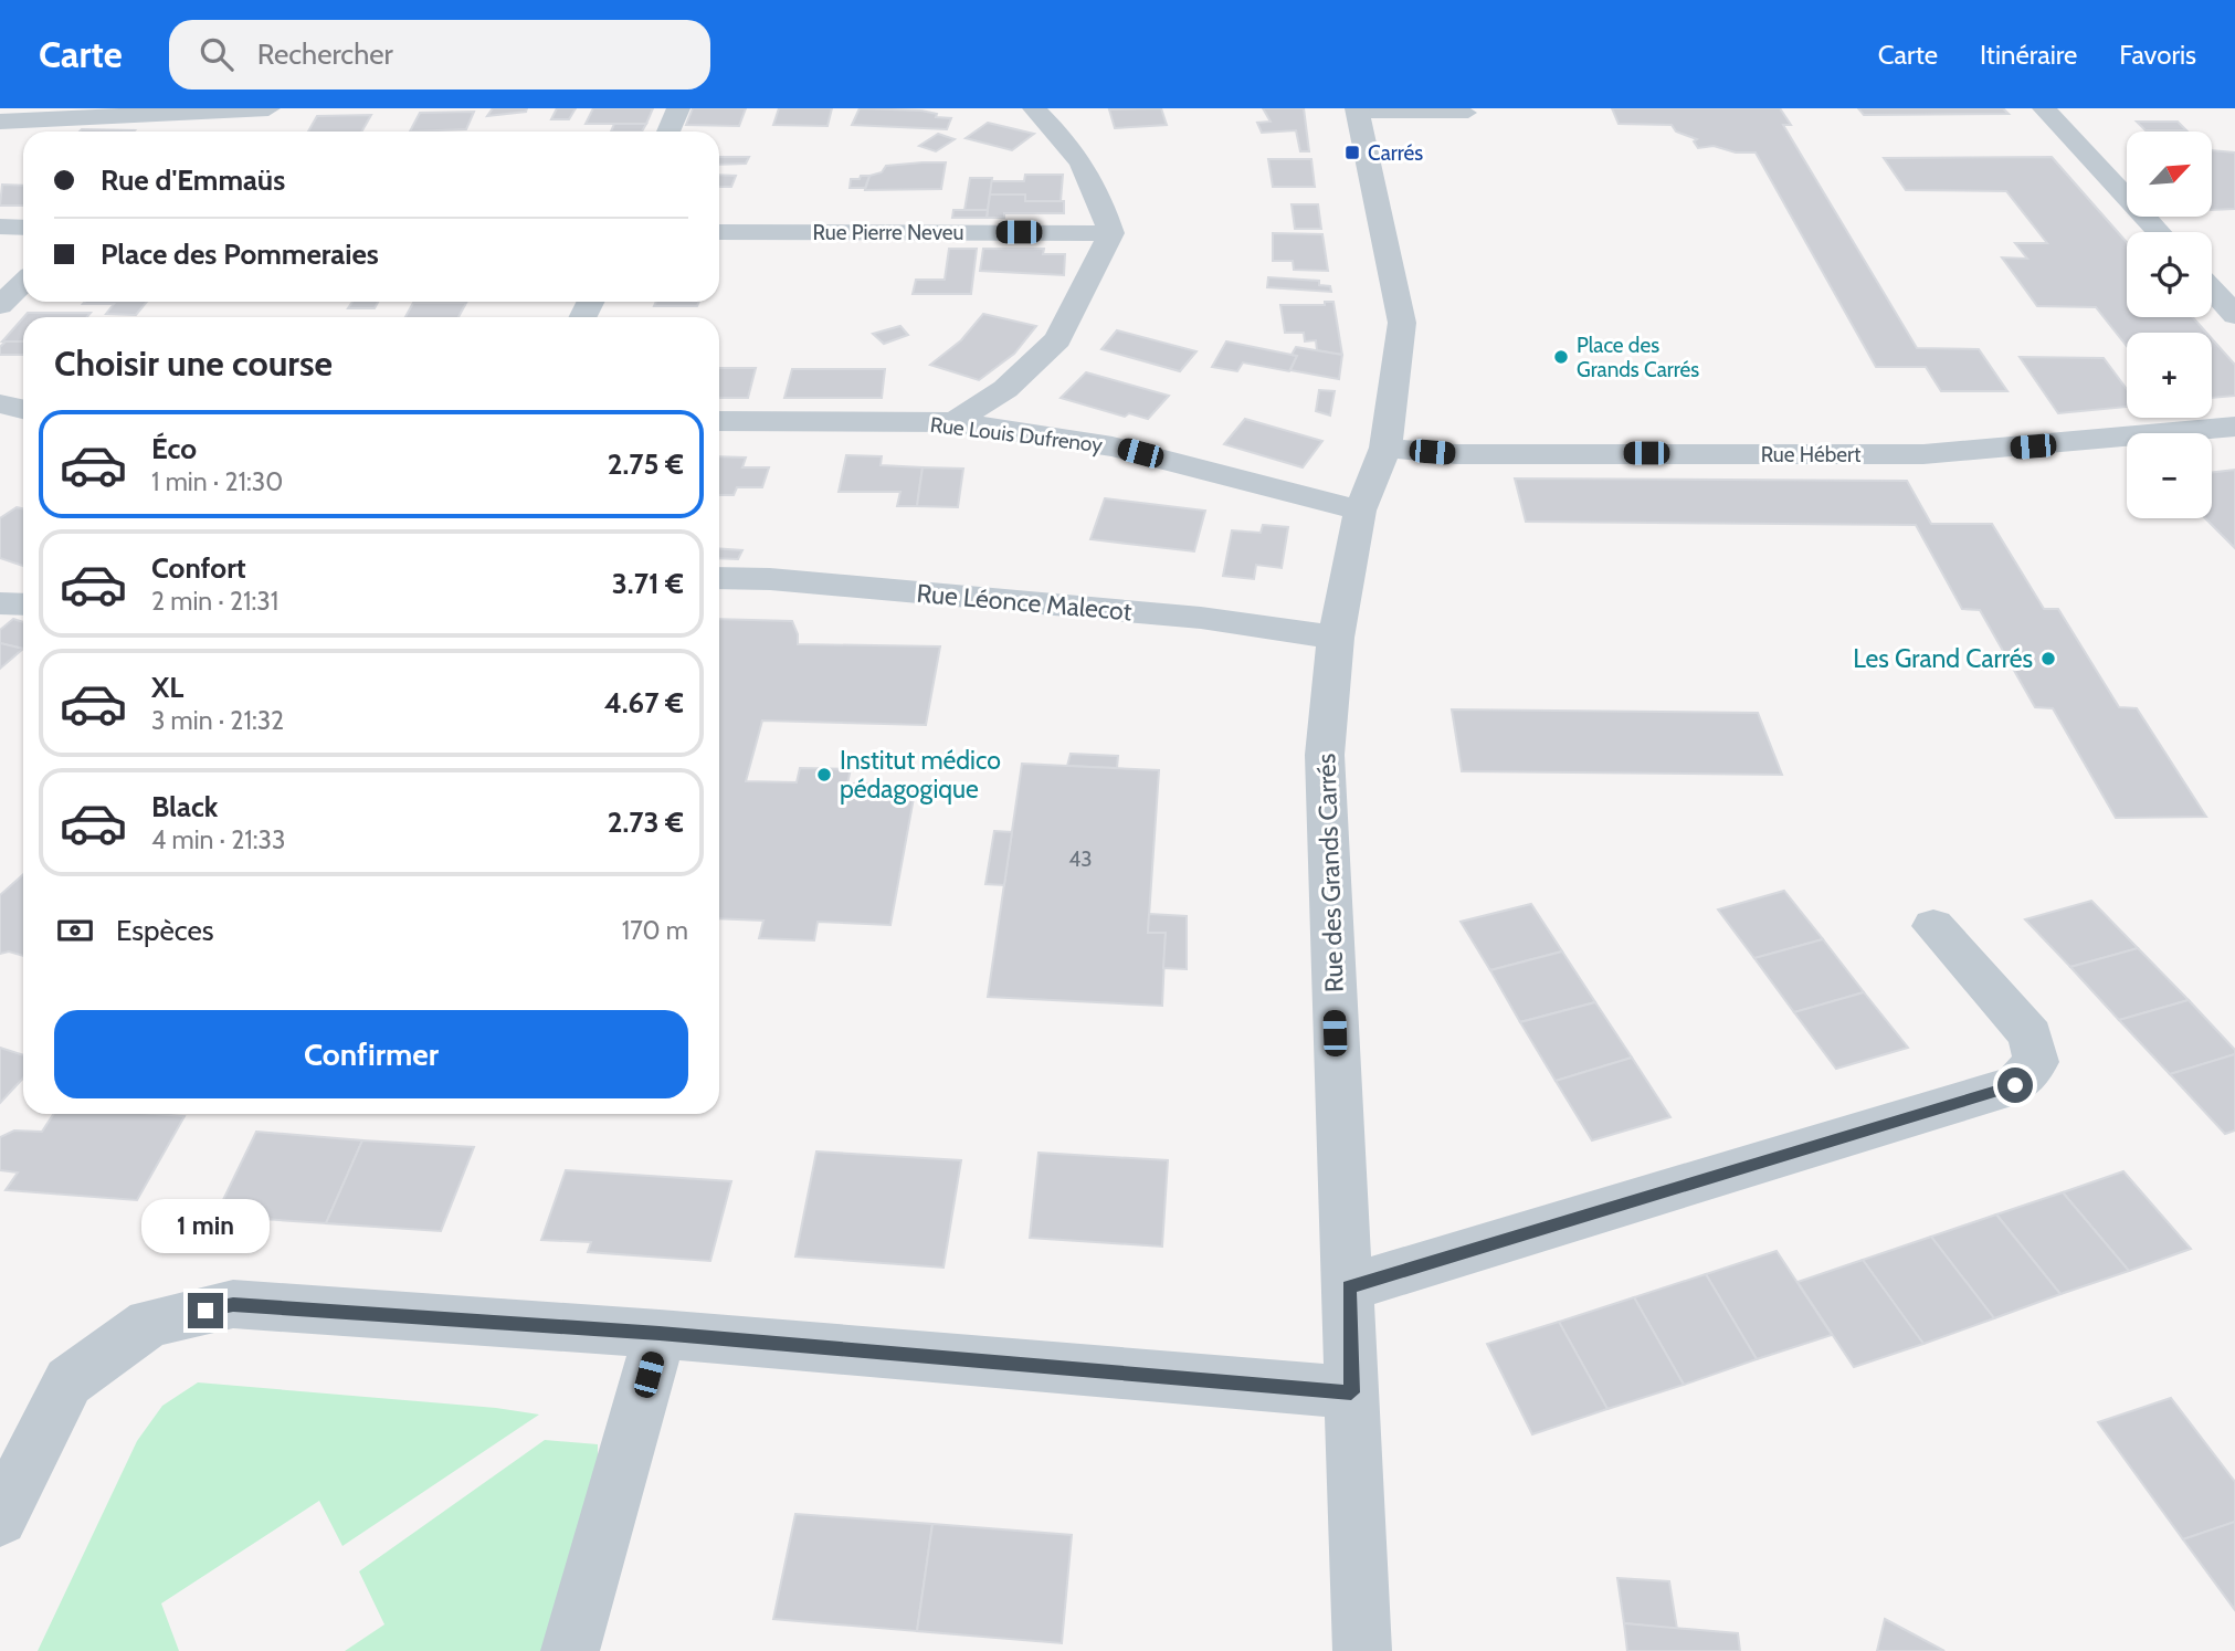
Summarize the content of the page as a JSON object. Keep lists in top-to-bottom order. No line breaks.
{"streets":{"street":["Rue Pierre Neveu","Rue Louis Dufrenoy","Rue Hébert","Rue Léonce Malecot","Rue des Grands Carrés"]},"crossings":[["Rue Louis Dufrenoy","Rue des Grands Carrés"],["Rue Hébert","Rue des Grands Carrés"],["Rue Léonce Malecot","Rue des Grands Carrés"]],"places":{"transit":["Carrés"],"other":["Place des Grands Carrés","Les Grand Carrés","Institut médico pédagogique"]},"house_numbers":["43"],"north":"top right","page":{"header":"Carte","search":"Rechercher","nav":["Carte","Itinéraire","Favoris"],"map_buttons":["+","−"],"banner":["Rue d'Emmaüs","Place des Pommeraies"],"heading":"Choisir une course","list":[{"name":"Éco","note":"1 min · 21:30","value":"2.75 €"},{"name":"Confort","note":"2 min · 21:31","value":"3.71 €"},{"name":"XL","note":"3 min · 21:32","value":"4.67 €"},{"name":"Black","note":"4 min · 21:33","value":"2.73 €"}],"pay":["Espèces","170 m"],"buttons":"Confirmer","bubble":"1 min"}}
